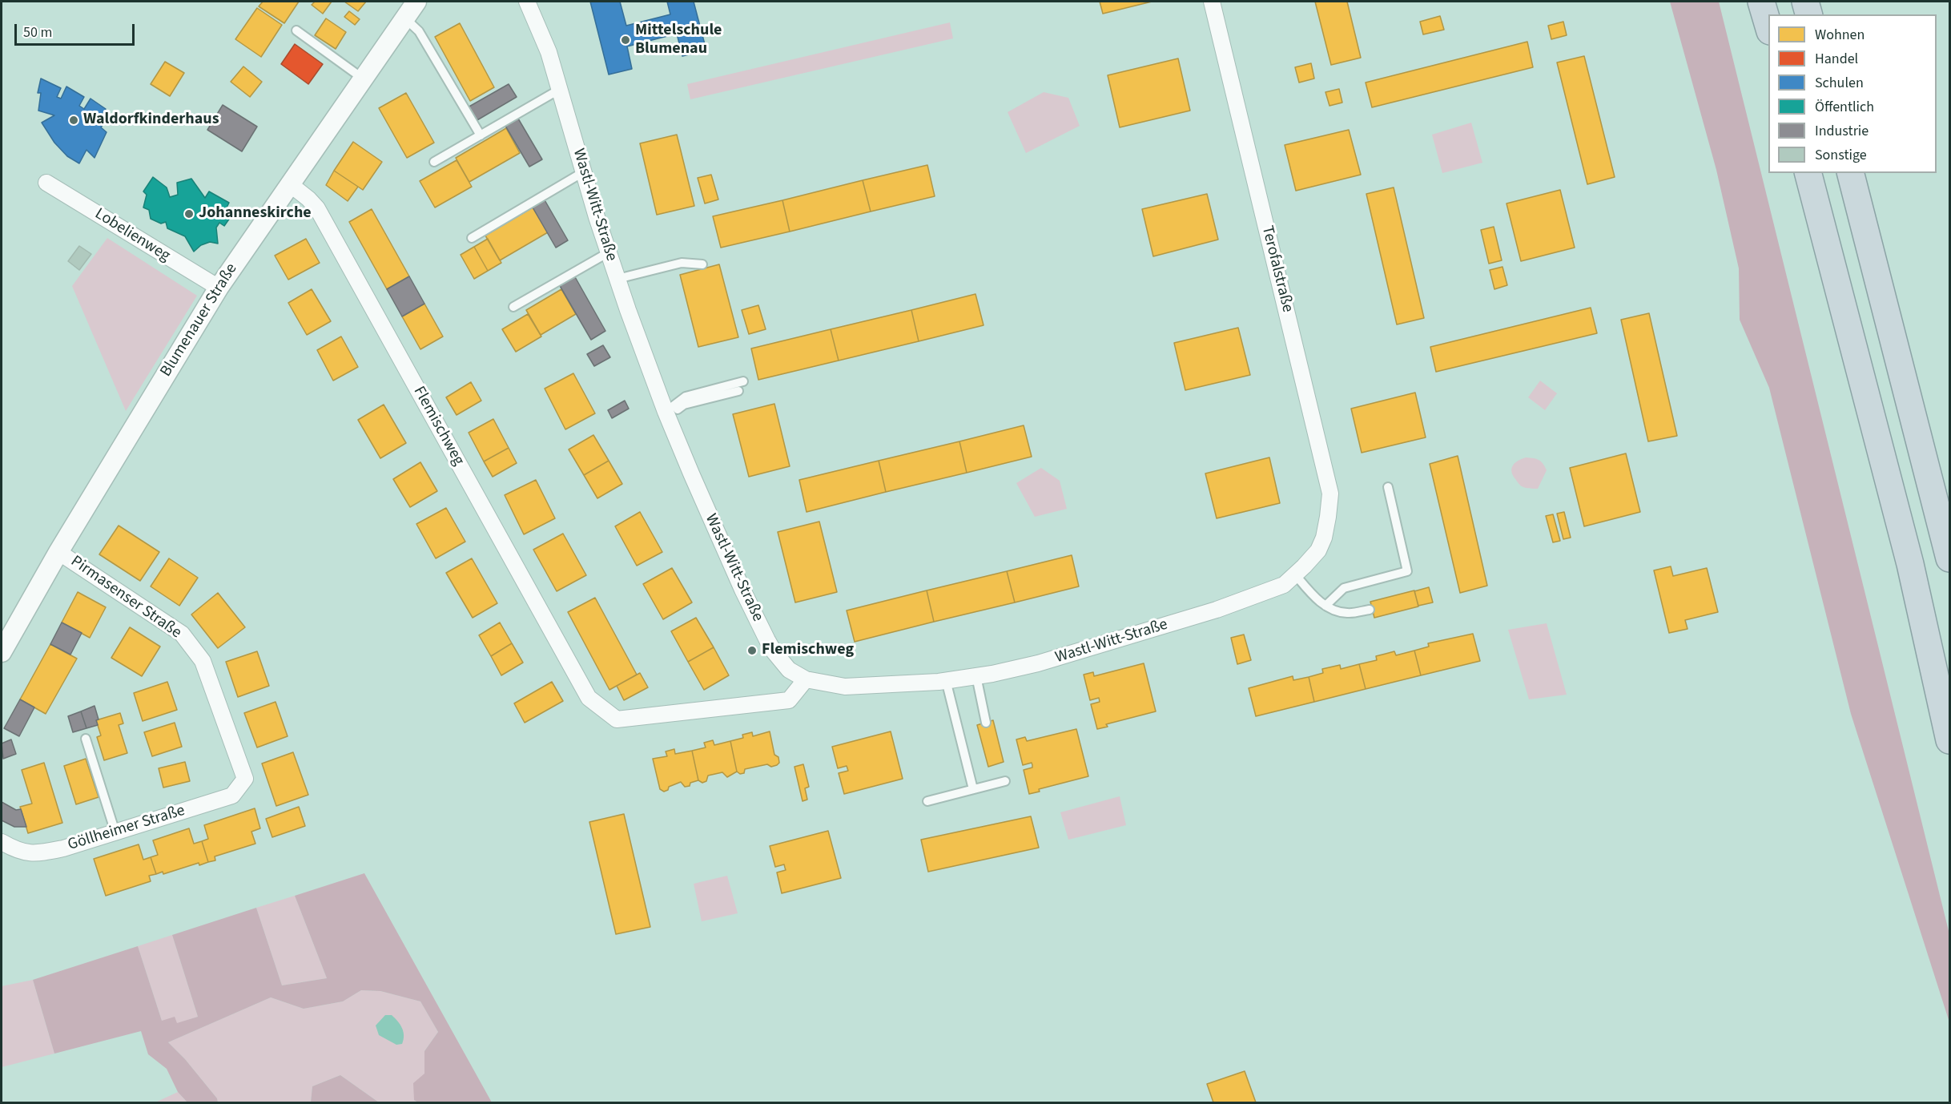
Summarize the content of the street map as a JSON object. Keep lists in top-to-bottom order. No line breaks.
{"streets":{"street":["Wastl-Witt-Straße","Lobelienweg","Terofalstraße","Blumenauer Straße","Flemischweg","Pirmasenser Straße","Göllheimer Straße"]},"crossings":[["Wastl-Witt-Straße","Terofalstraße"],["Wastl-Witt-Straße","Flemischweg"],["Lobelienweg","Blumenauer Straße"],["Blumenauer Straße","Flemischweg"],["Blumenauer Straße","Pirmasenser Straße"],["Pirmasenser Straße","Göllheimer Straße"]],"places":["Mittelschule Blumenau","Waldorfkinderhaus","Johanneskirche","Flemischweg"],"legend":["Wohnen","Handel","Schulen","Öffentlich","Industrie","Sonstige"],"scale_bar":"50 m"}
